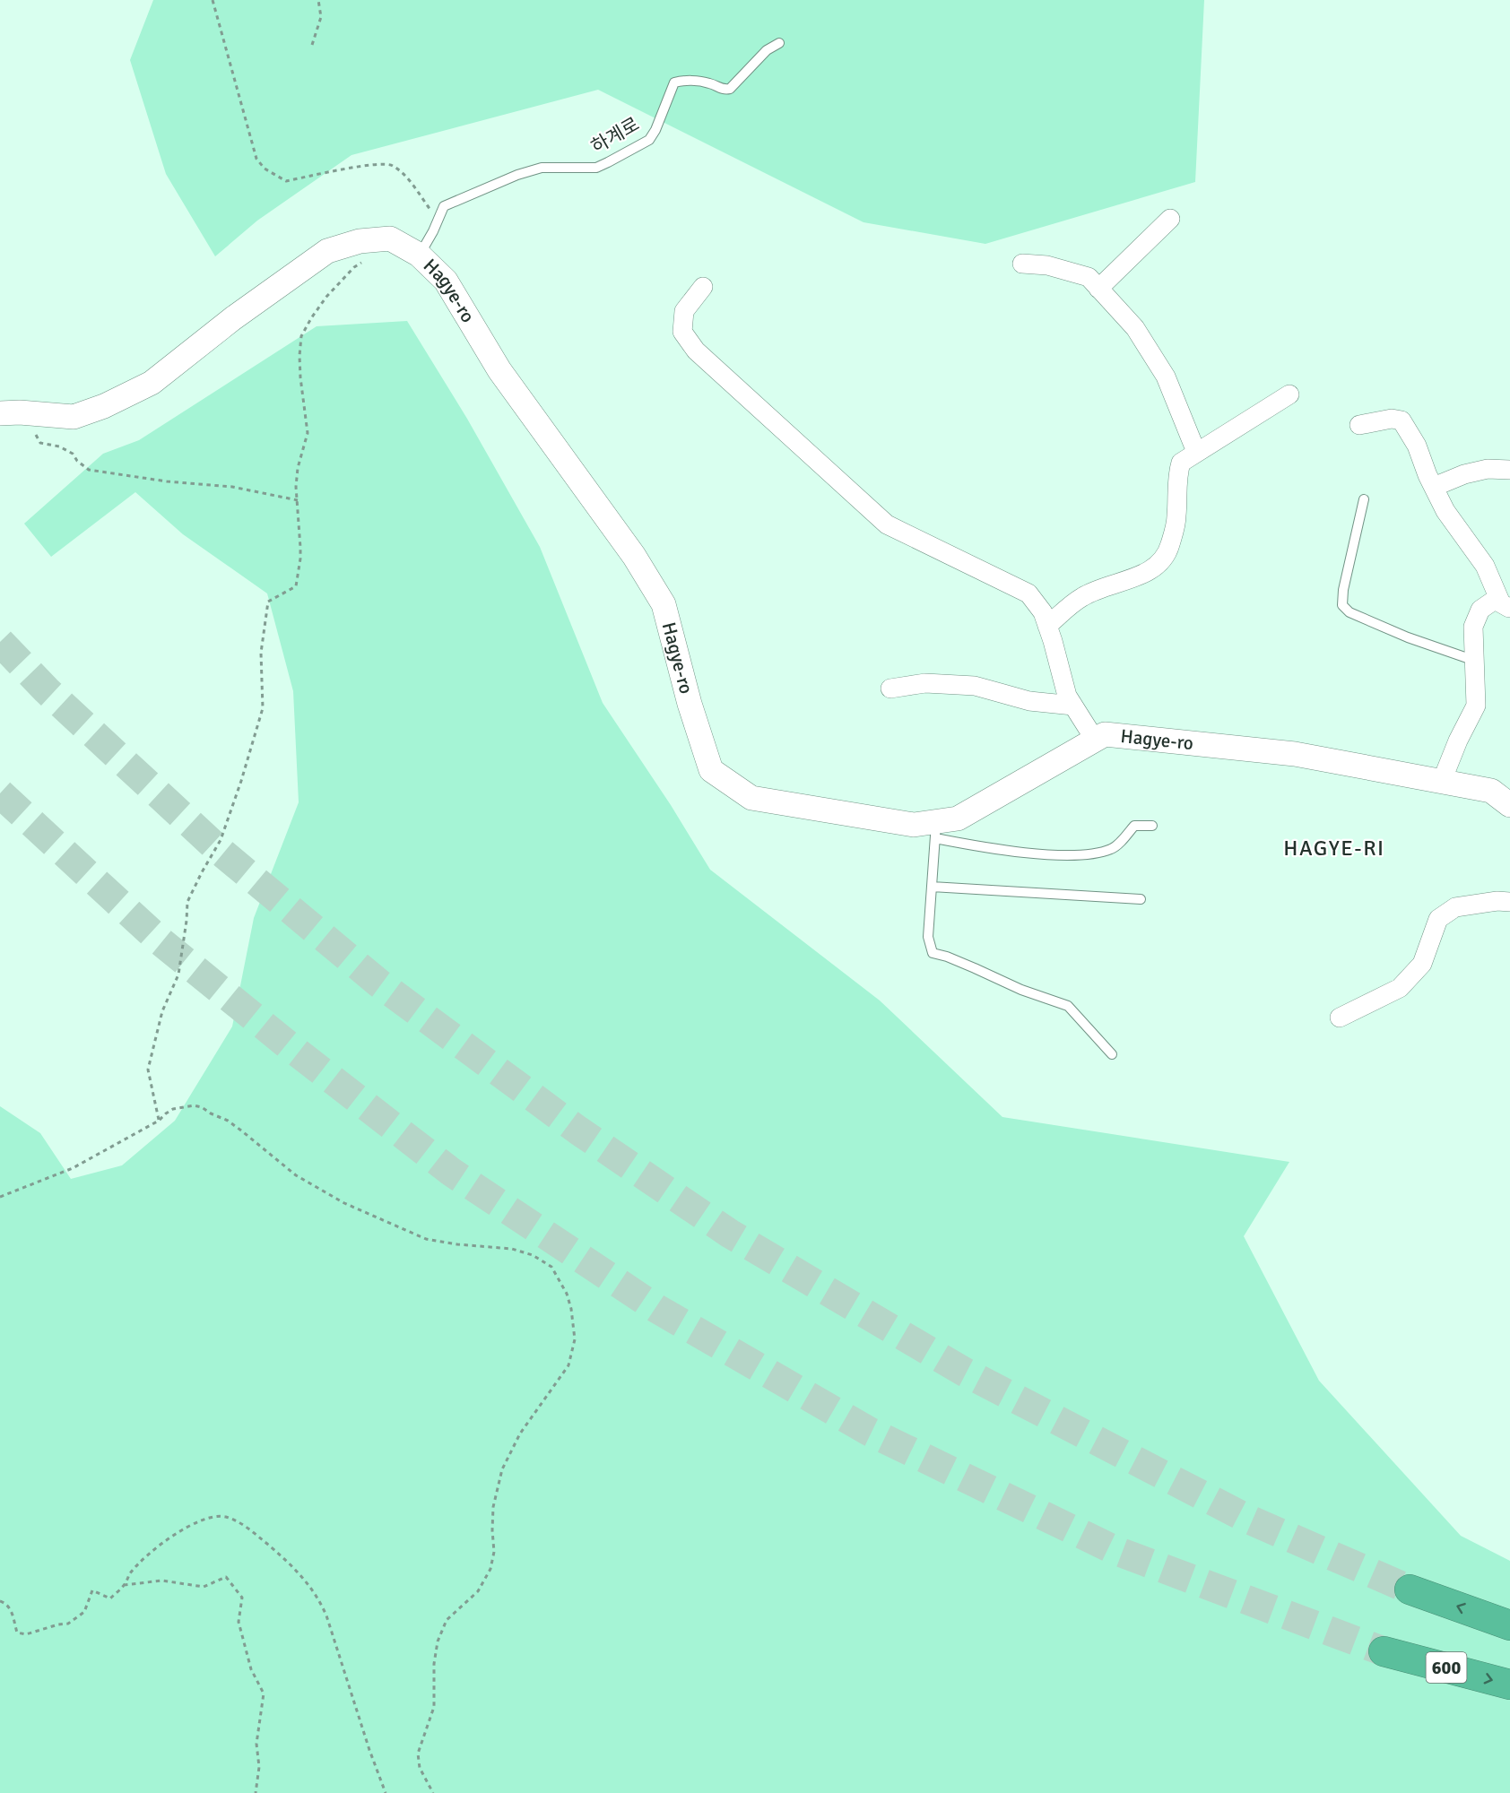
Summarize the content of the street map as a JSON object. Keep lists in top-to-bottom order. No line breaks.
{"streets":{"highway":["600"],"street":["Hagye-ro"],"lane":["하계로"]},"crossings":[["하계로","Hagye-ro"]],"districts":["HAGYE-RI"]}
